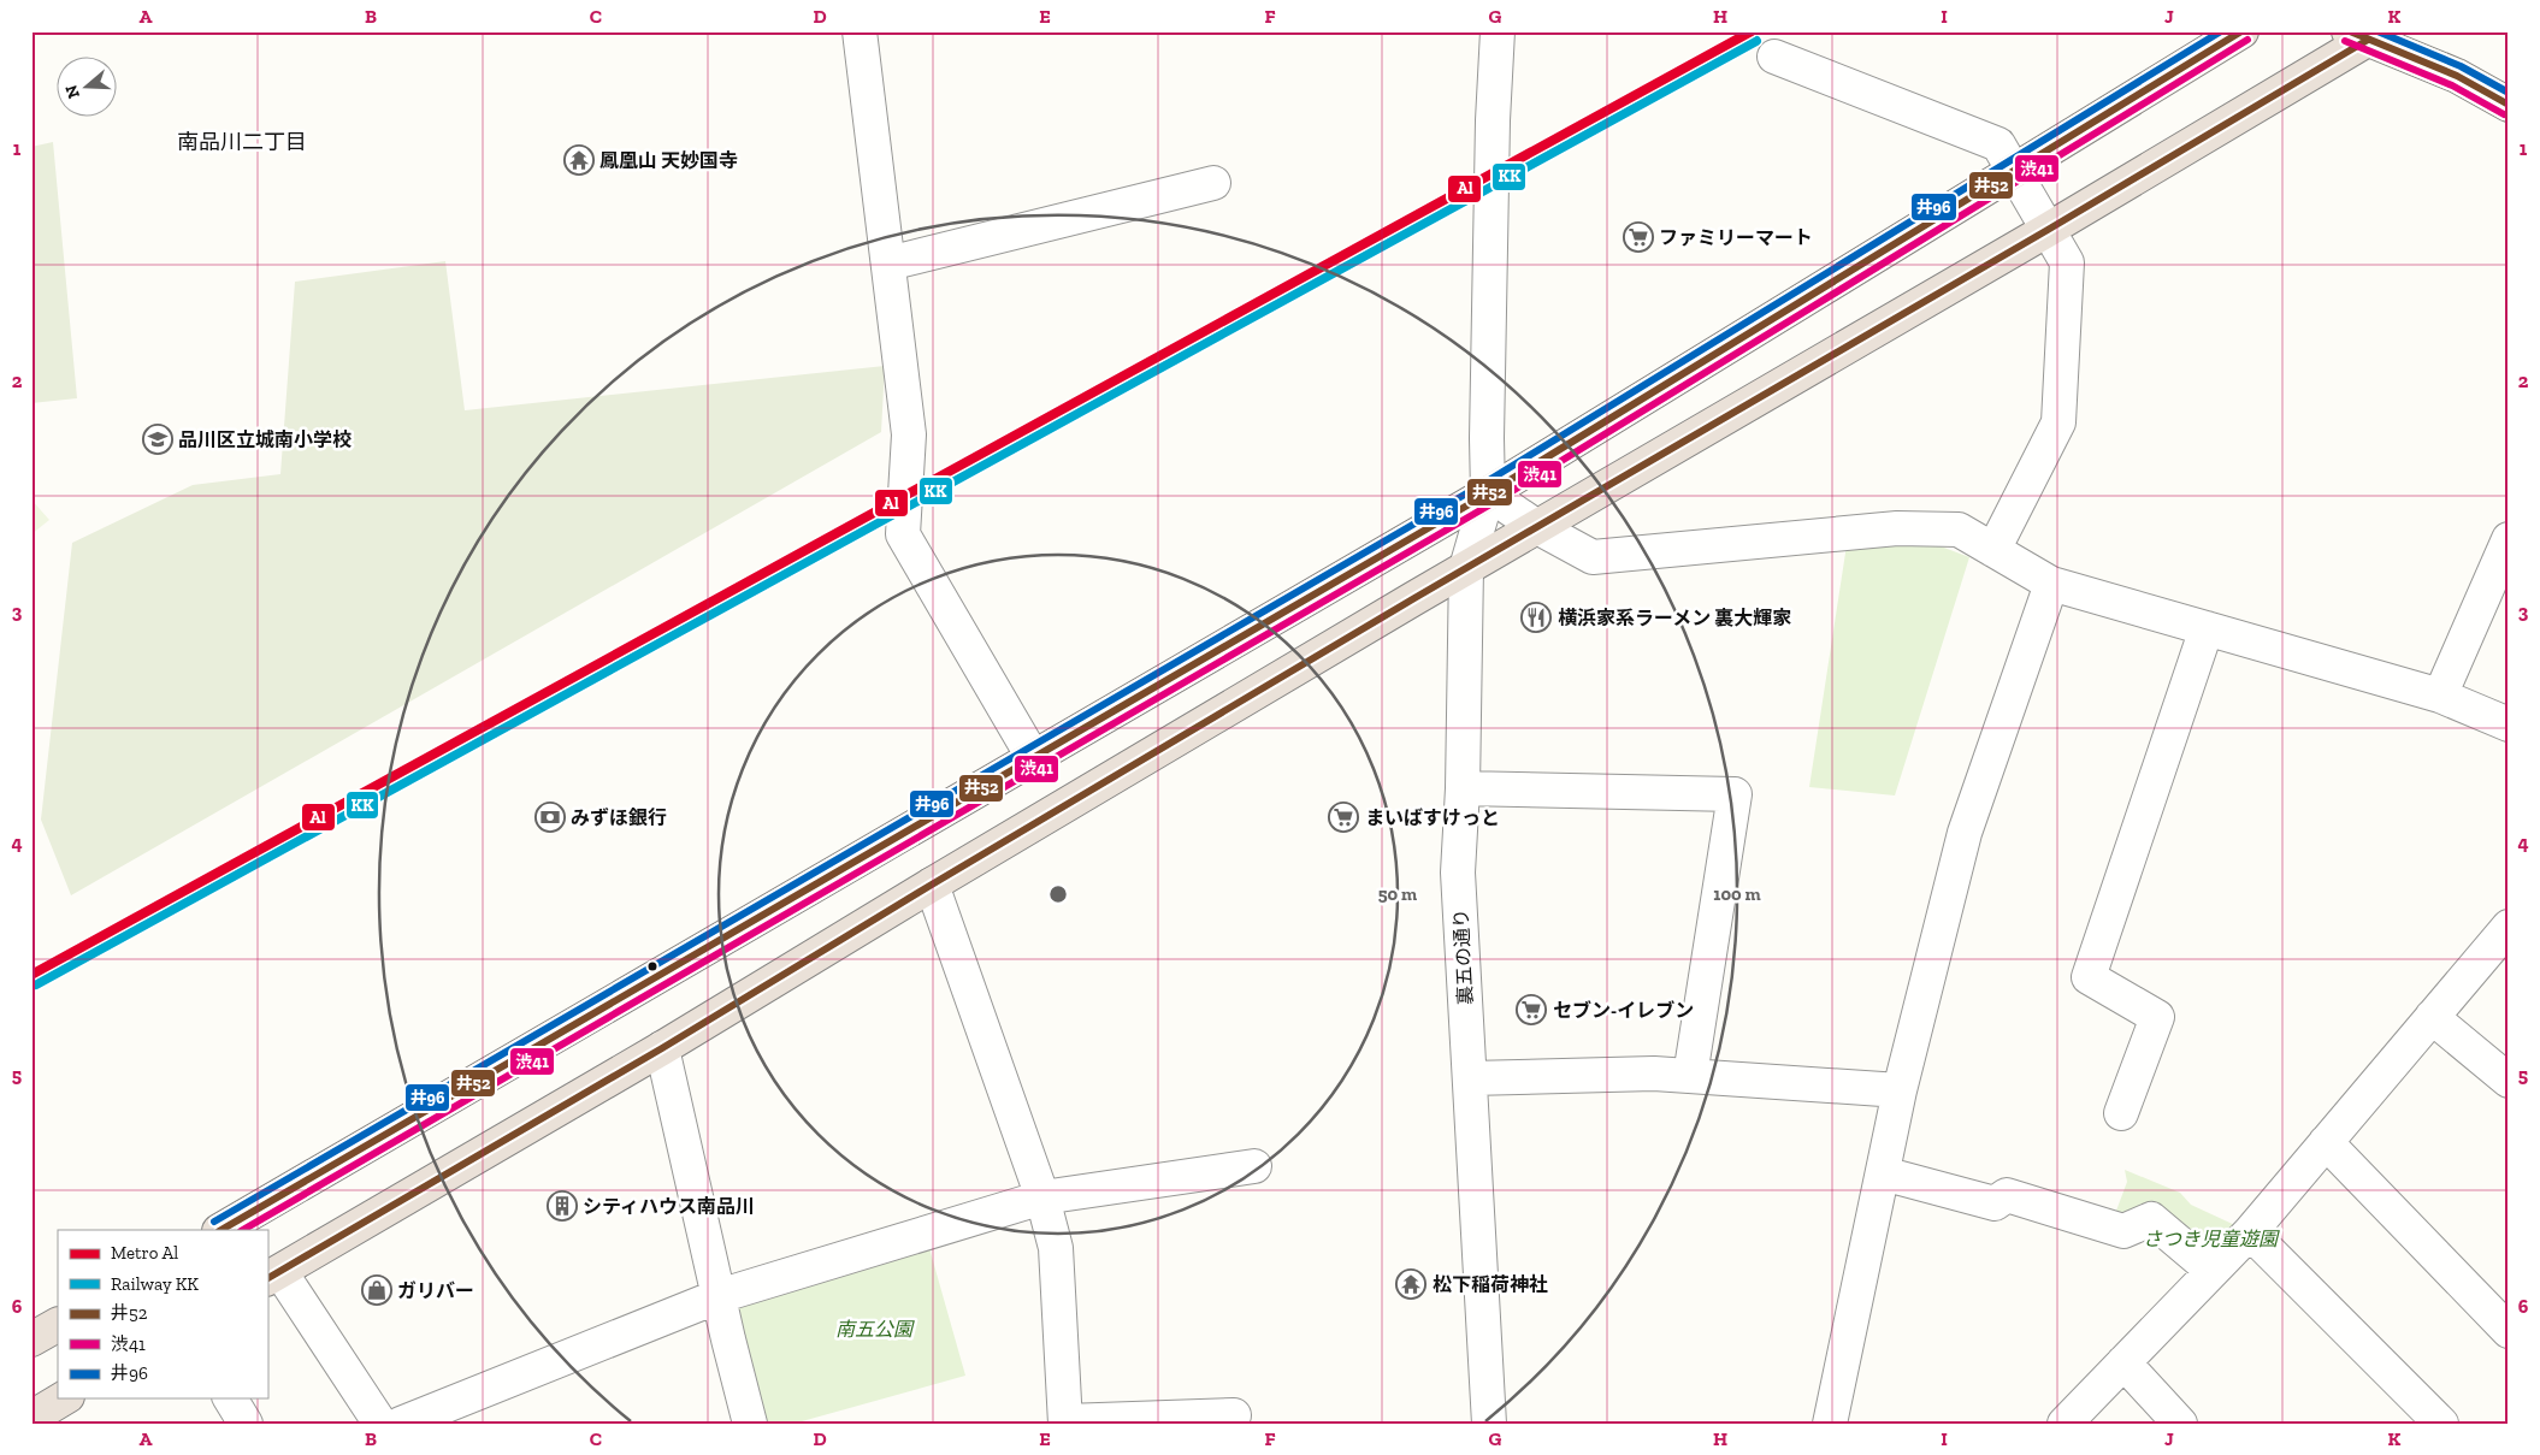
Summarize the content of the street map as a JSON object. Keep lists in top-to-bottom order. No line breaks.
{"streets":{"street":["裏五の通り"]},"districts":["南品川二丁目"],"parks":["さつき児童遊園","南五公園"],"places":{"temple":["鳳凰山 天妙国寺","松下稲荷神社"],"supermarket":["ファミリーマート","まいばすけっと","セブン-イレブン"],"school or university":["品川区立城南小学校"],"restaurant":["横浜家系ラーメン 裏大輝家"],"bank":["みずほ銀行"],"building":["シティハウス南品川"],"shop":["ガリバー"]},"lines":["metro line Al","transit line 井52","transit line 井96","transit line 渋41","rail line KK"],"legend":["Metro Al","Railway KK","井52","渋41","井96"],"north":"left","grid":{"columns":["A","B","C","D","E","F","G","H","I","J","K"],"rows":["1","2","3","4","5","6"]},"rings":["50 m","100 m"]}
